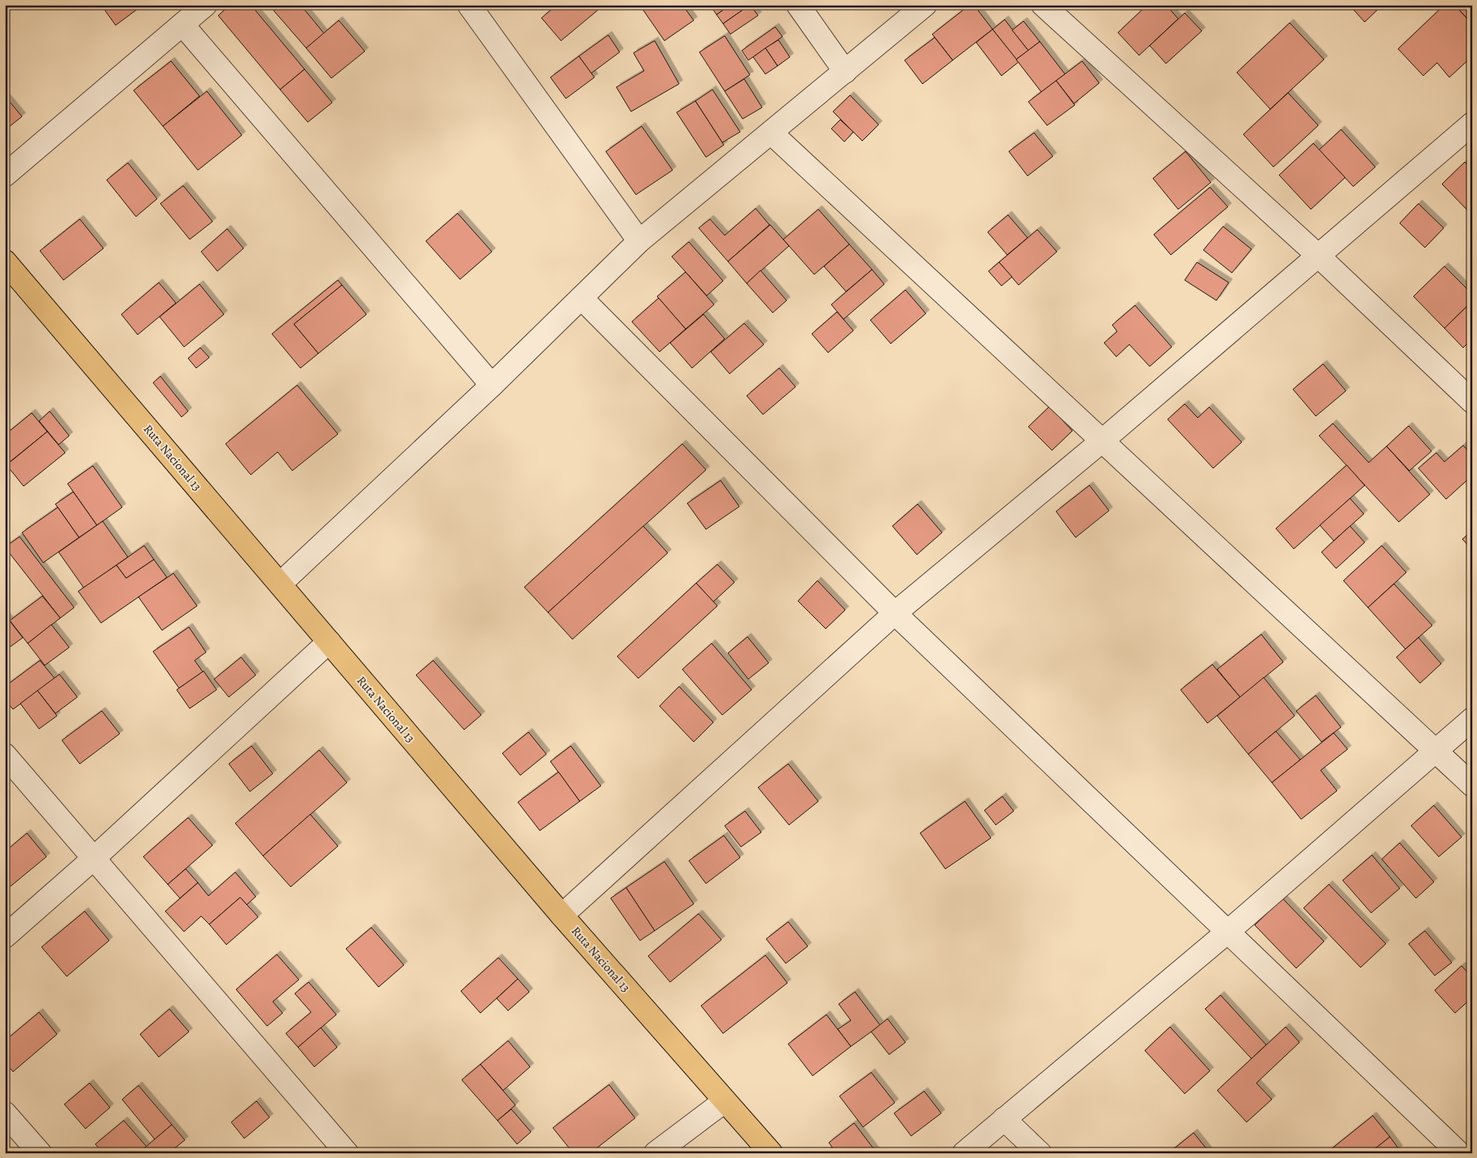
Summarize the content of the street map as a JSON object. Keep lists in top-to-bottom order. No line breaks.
{"streets":{"highway":["Ruta Nacional 13"]}}
